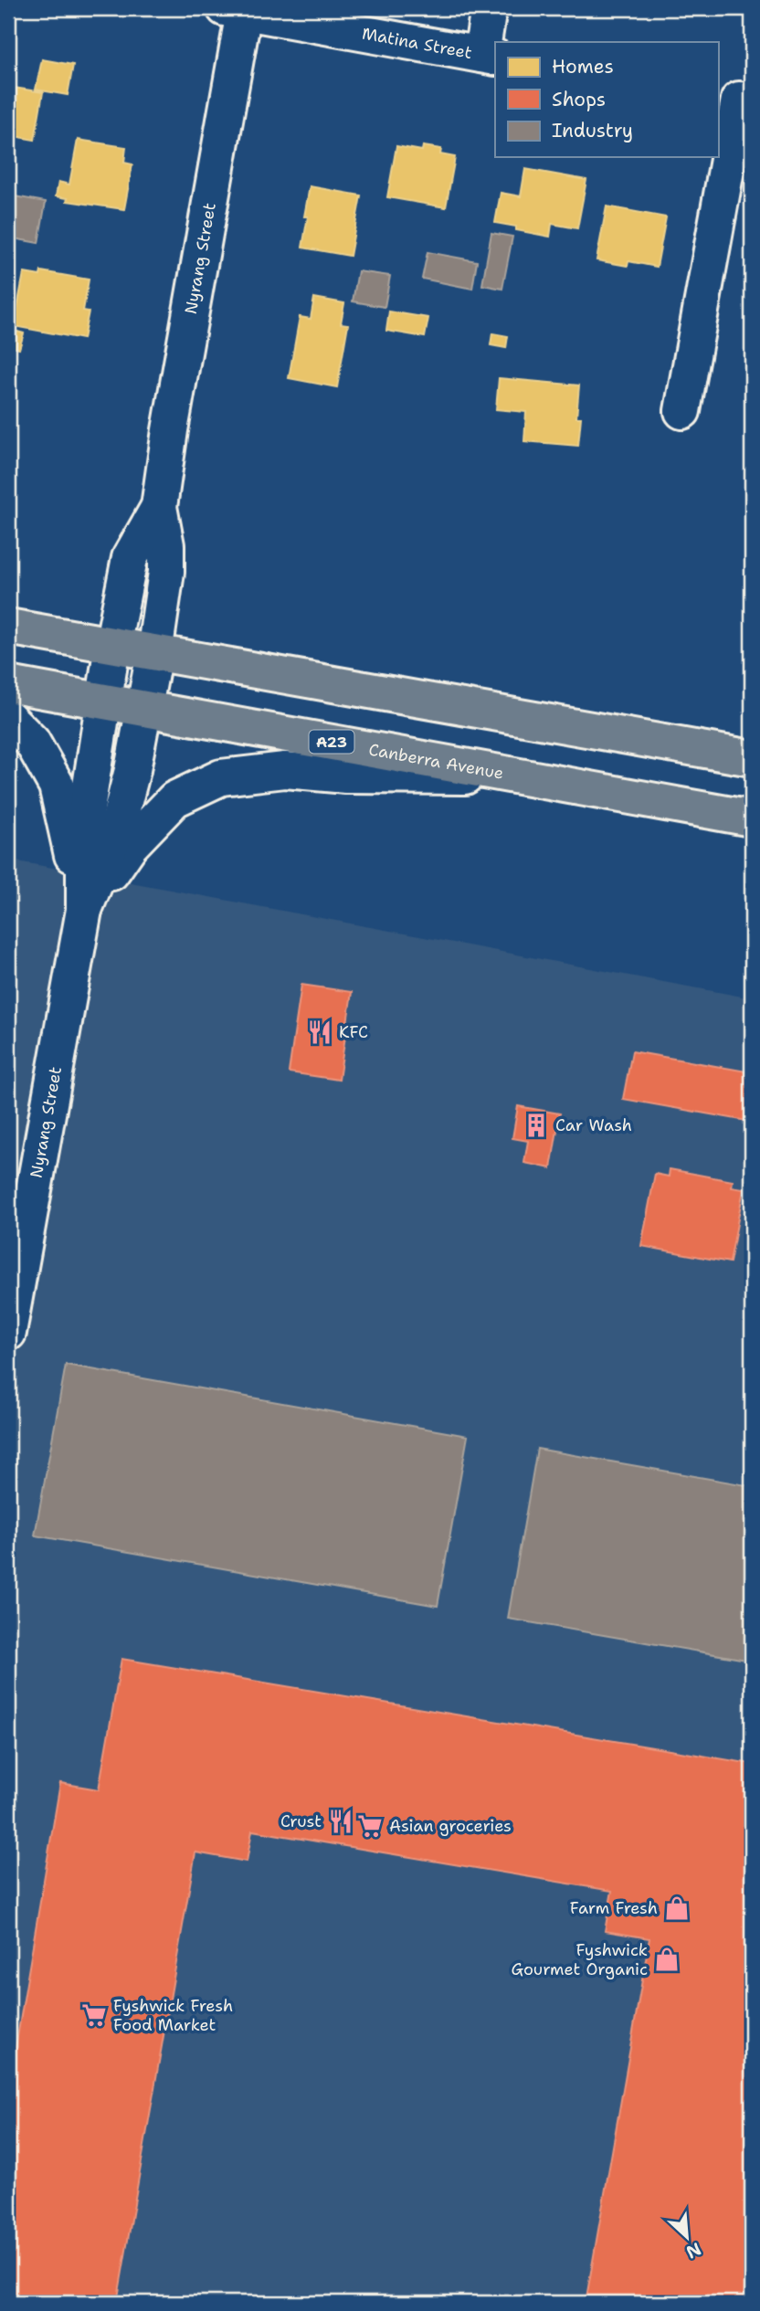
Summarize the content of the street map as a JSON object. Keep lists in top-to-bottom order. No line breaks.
{"streets":{"highway":["A23","Canberra Avenue"],"street":["Matina Street","Nyrang Street"]},"crossings":[["Matina Street","Nyrang Street"],["Nyrang Street","Canberra Avenue"]],"places":{"restaurant":["KFC","Crust"],"building":["Car Wash"],"supermarket":["Asian groceries","Fyshwick Fresh Food Market"],"shop":["Farm Fresh","Fyshwick Gourmet Organic"]},"legend":["Homes","Shops","Industry"],"north":"bottom right"}
